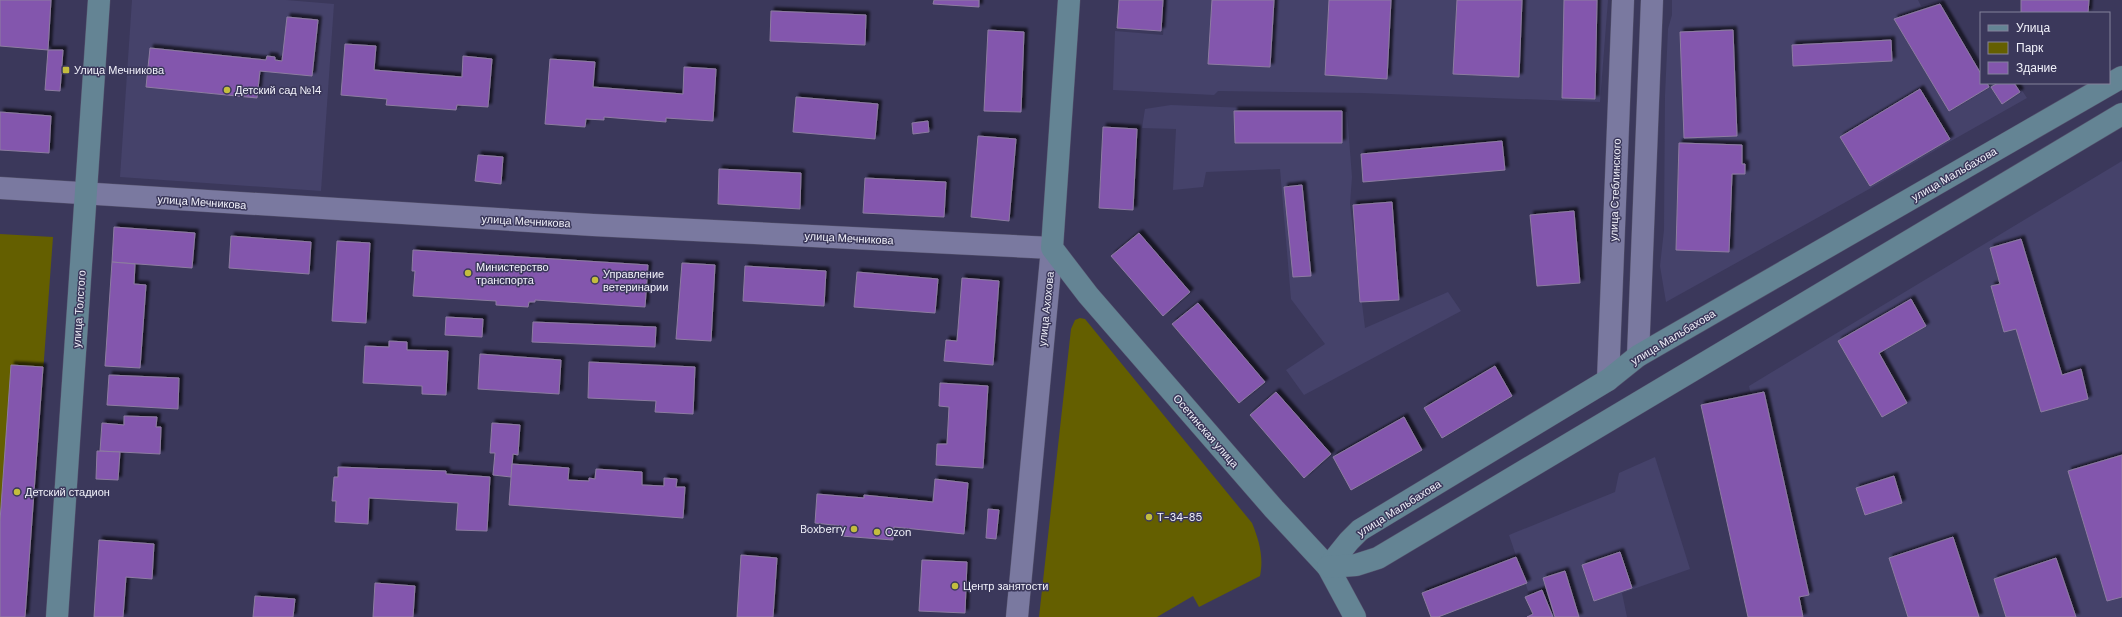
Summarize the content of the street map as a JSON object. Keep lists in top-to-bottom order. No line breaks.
{"streets":{"main road":["улица Мальбахова","улица Толстого","улица Ахохова","Осетинская улица"],"street":["улица Стеблинского","улица Мечникова"]},"crossings":[["улица Мальбахова","улица Стеблинского"],["улица Мальбахова","Осетинская улица"],["улица Мечникова","улица Толстого"],["улица Мечникова","улица Ахохова"],["улица Мечникова","Осетинская улица"],["улица Ахохова","Осетинская улица"]],"places":{"transit":["Улица Мечникова"],"other":["Детский сад №14","Министерство транспорта","Управление ветеринарии","Детский стадион","Т-34-85","Boxberry","Ozon","Центр занятости"]},"legend":["Улица","Парк","Здание"]}
